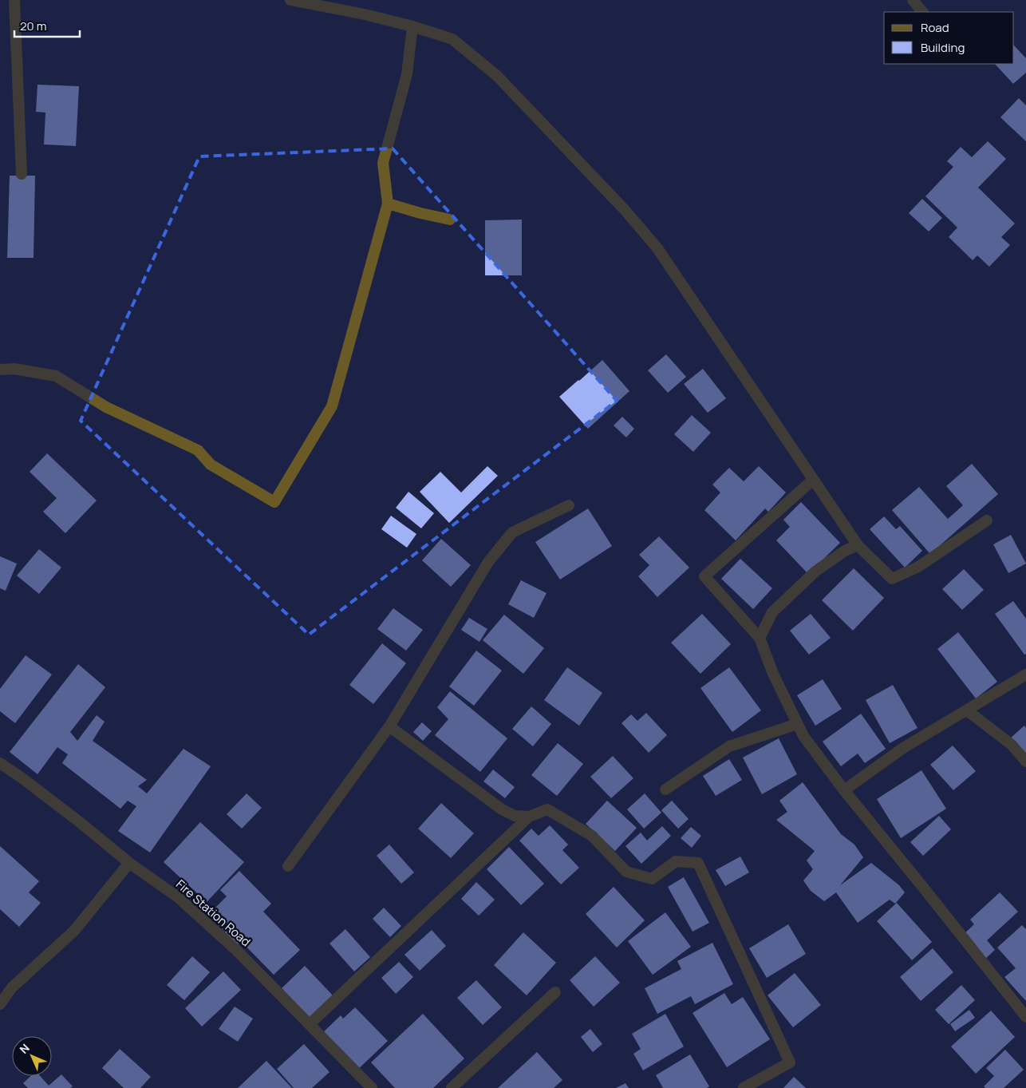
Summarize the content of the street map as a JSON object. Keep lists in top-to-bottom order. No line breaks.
{"streets":{"street":["Fire Station Road"]},"legend":["Road","Building"],"scale_bar":"20 m","north":"top left"}
